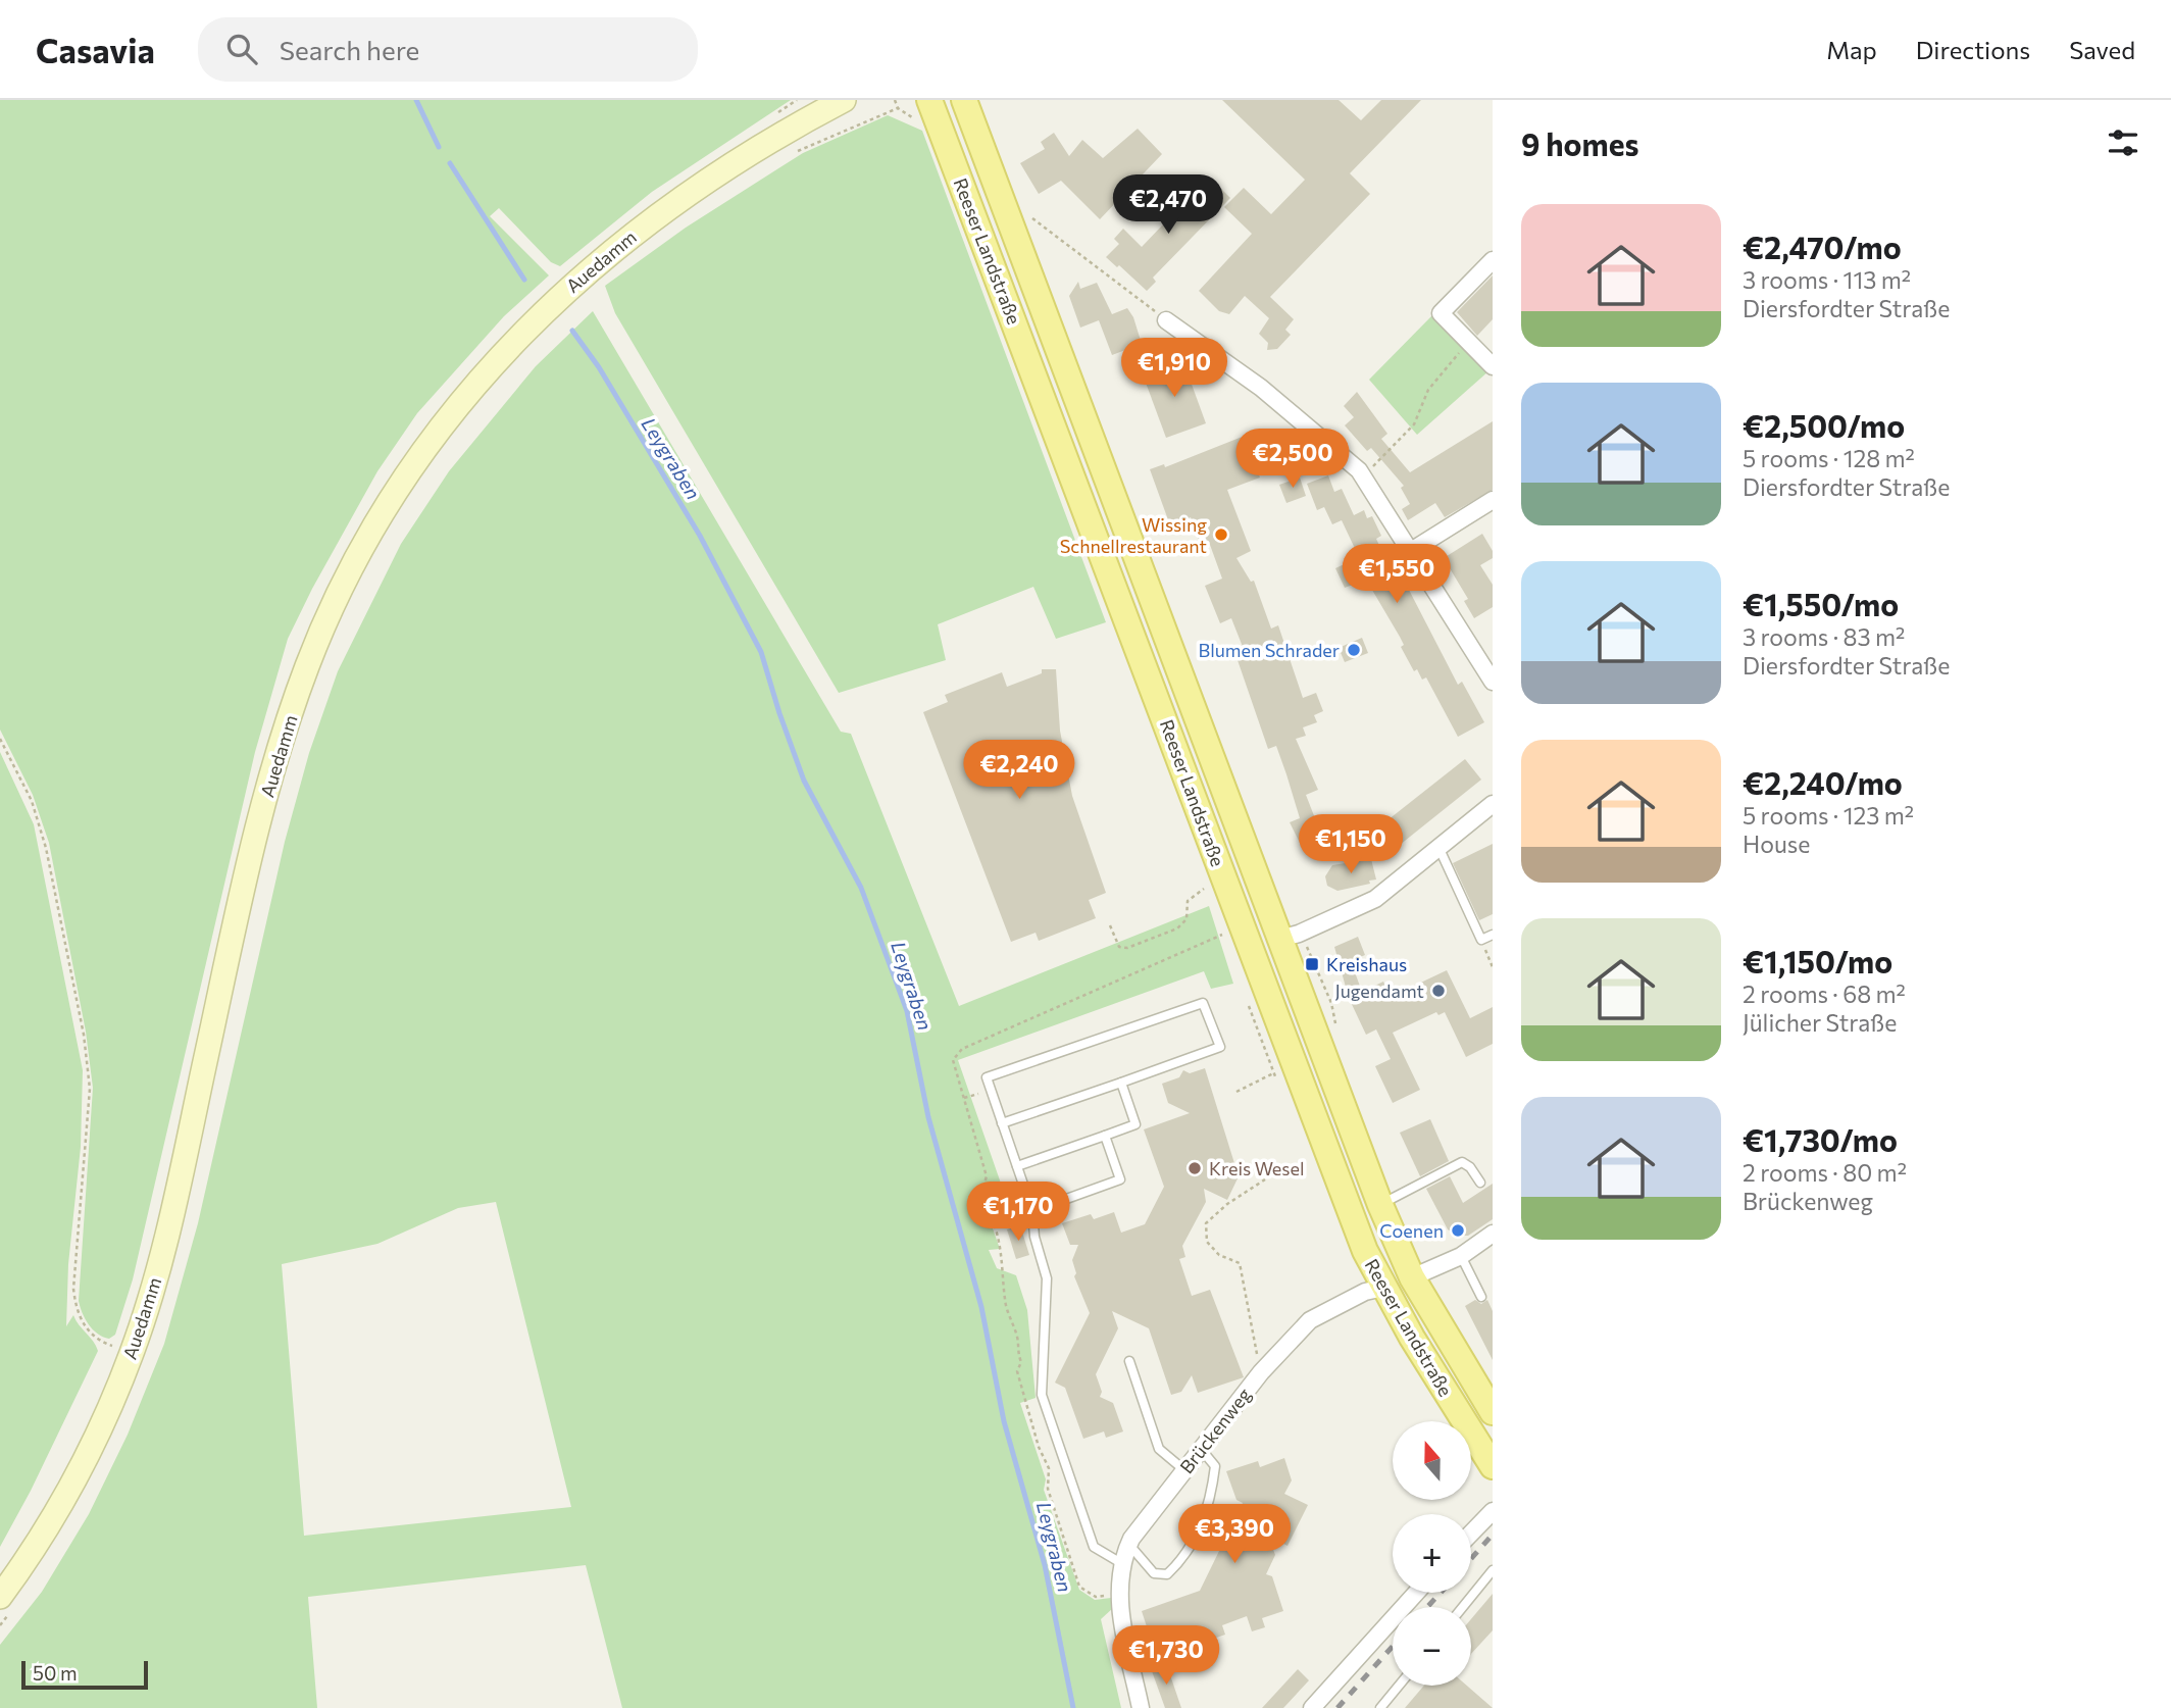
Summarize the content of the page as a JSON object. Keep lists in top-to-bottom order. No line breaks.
{"streets":{"main road":["Reeser Landstraße"],"street":["Auedamm","Brückenweg"]},"crossings":[["Reeser Landstraße","Brückenweg"]],"water":["Leygraben"],"places":{"other":["Wissing Schnellrestaurant","Blumen Schrader","Jugendamt","Kreis Wesel","Coenen"],"transit":["Kreishaus"]},"scale_bar":"50 m","north":"top","page":{"header":"Casavia","search":"Search here","nav":["Map","Directions","Saved"],"heading":"9 homes","price":["€2,470","€1,910","€2,500","€1,550","€2,240","€1,150","€1,170","€3,390","€1,730"],"list":[{"name":"€2,470/mo","note":"3 rooms · 113 m² · Diersfordter Straße"},{"name":"€2,500/mo","note":"5 rooms · 128 m² · Diersfordter Straße"},{"name":"€1,550/mo","note":"3 rooms · 83 m² · Diersfordter Straße"},{"name":"€2,240/mo","note":"5 rooms · 123 m² · House"},{"name":"€1,150/mo","note":"2 rooms · 68 m² · Jülicher Straße"},{"name":"€1,730/mo","note":"2 rooms · 80 m² · Brückenweg"}],"map_buttons":["+","−"],"scale":"50 m"}}
